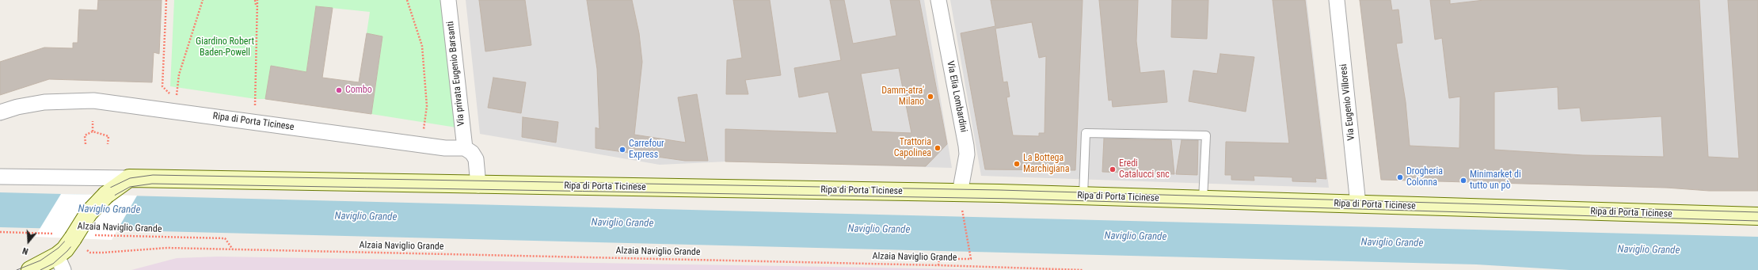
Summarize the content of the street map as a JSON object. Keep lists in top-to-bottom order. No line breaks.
{"streets":{"street":["Via privata Eugenio Barsanti","Via Elia Lombardini","Via Eugenio Villoresi","Ripa di Porta Ticinese"],"path":["Alzaia Naviglio Grande"]},"crossings":[["Via privata Eugenio Barsanti","Ripa di Porta Ticinese"],["Via Elia Lombardini","Ripa di Porta Ticinese"],["Via Eugenio Villoresi","Ripa di Porta Ticinese"]],"water":["Naviglio Grande"],"parks":["Giardino Robert Baden-Powell"],"places":["Combo","Damm-atra' Milano","Trattoria Capolinea","Carrefour Express","La Bottega Marchigiana","Eredi Catalucci snc","Drogheria Colonna","Minimarket di tutto un pò"],"north":"bottom"}
